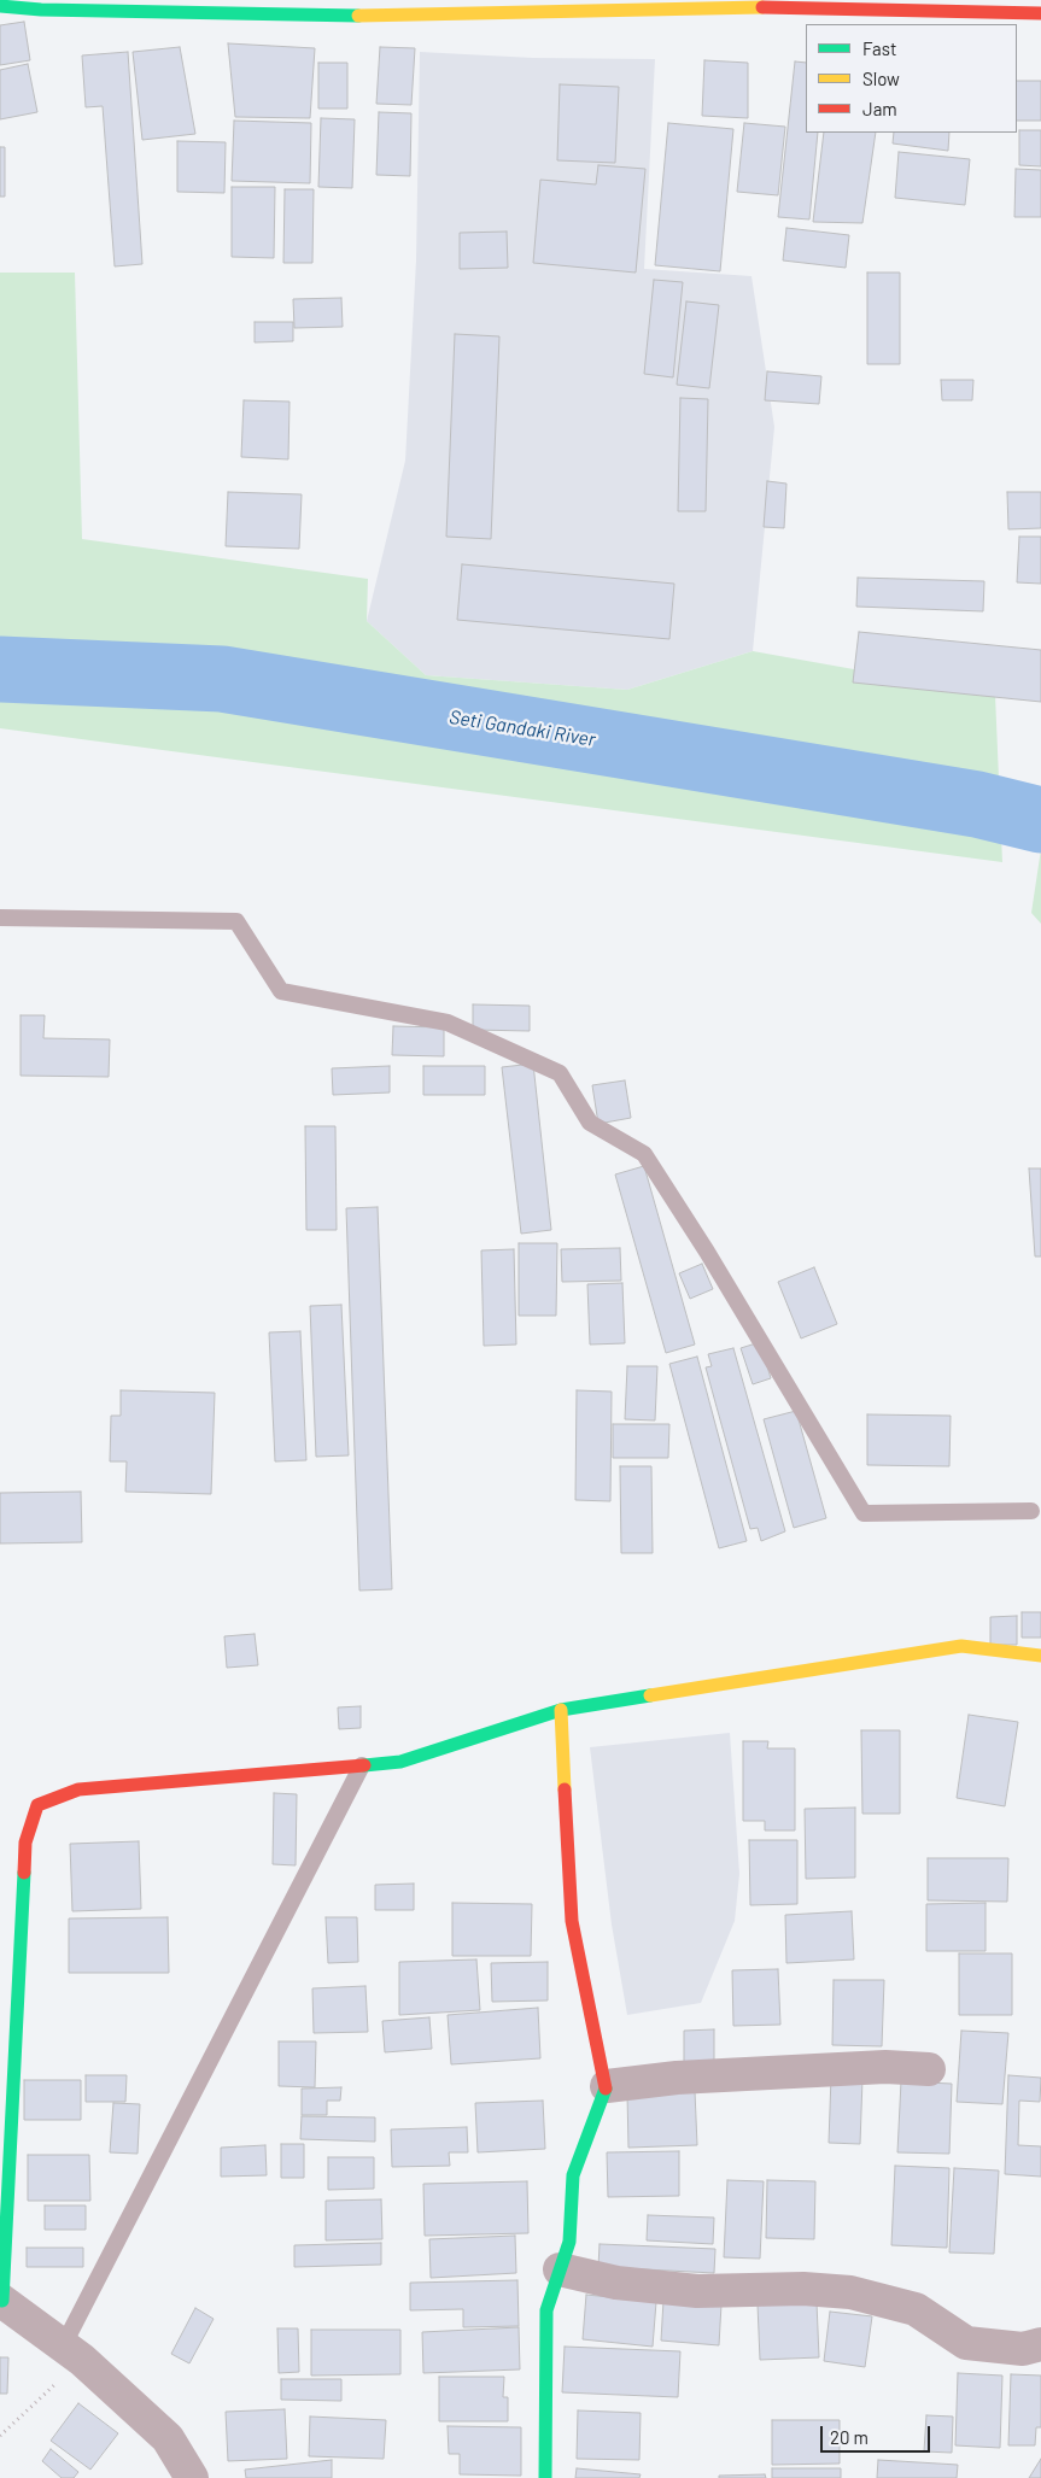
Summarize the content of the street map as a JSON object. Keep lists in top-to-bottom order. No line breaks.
{"water":["Seti Gandaki River"],"legend":["Fast","Slow","Jam"],"scale_bar":"20 m"}
